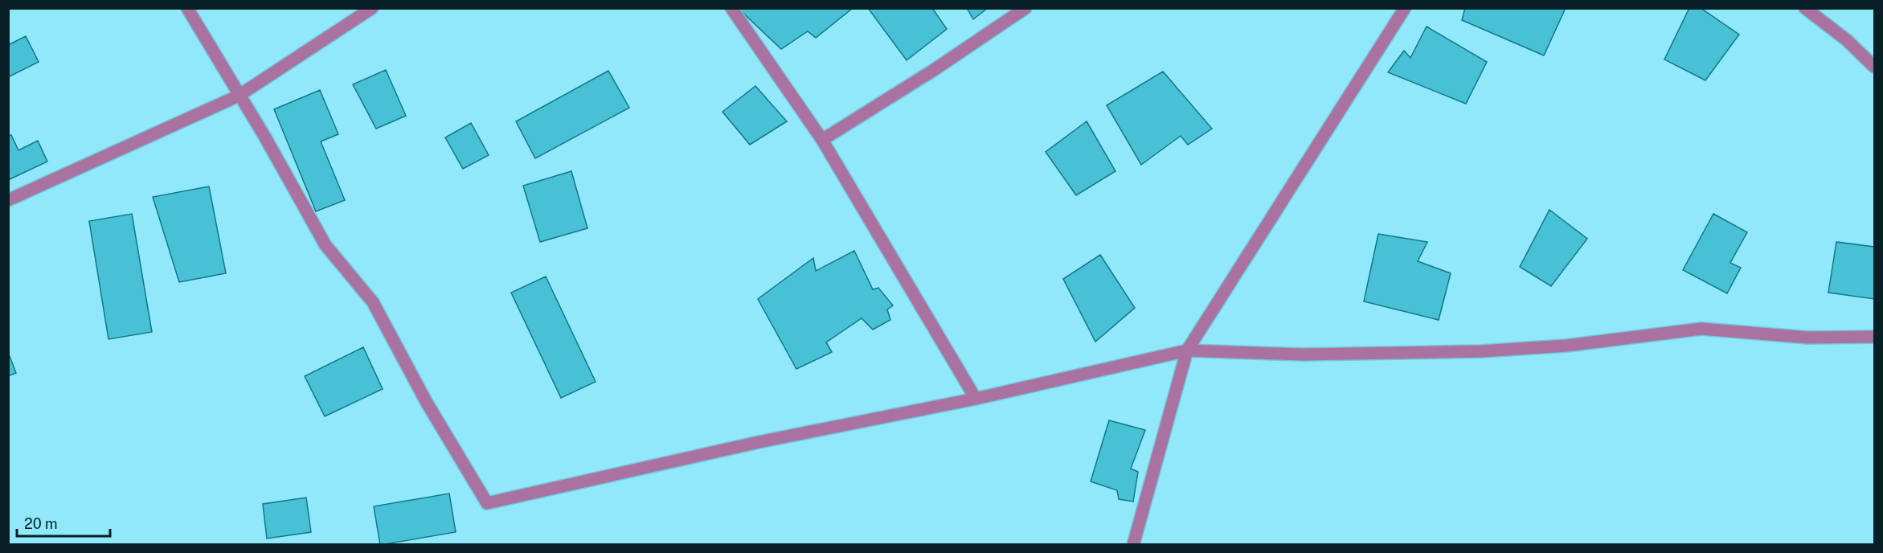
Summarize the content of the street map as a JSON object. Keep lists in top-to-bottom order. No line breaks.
{"scale_bar":"20 m"}
